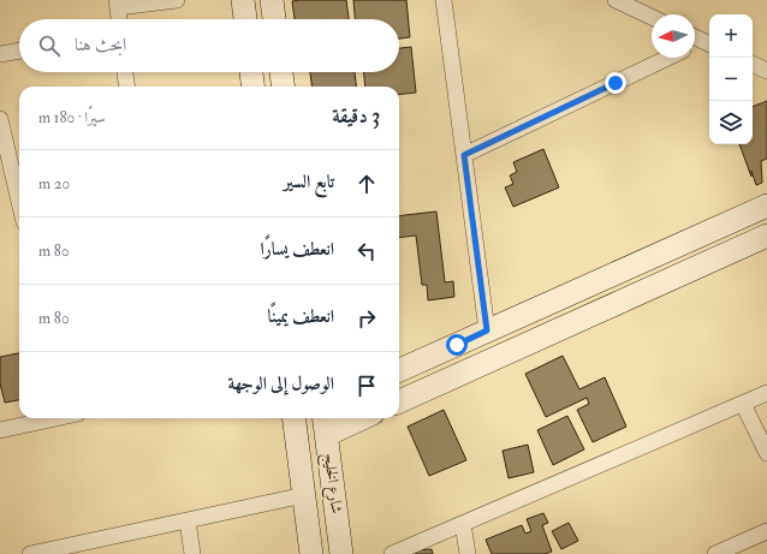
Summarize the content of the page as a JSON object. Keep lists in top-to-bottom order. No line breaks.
{"streets":{"street":["شارع الخليج"]},"north":"left","page":{"map_buttons":["+","−"],"search":"ابحث هنا","heading":["3 دقيقة","سيرًا · 180 m"],"list":[["تابع السير","20 m"],["انعطف يسارًا","80 m"],["انعطف يمينًا","80 m"],"الوصول إلى الوجهة"]}}
